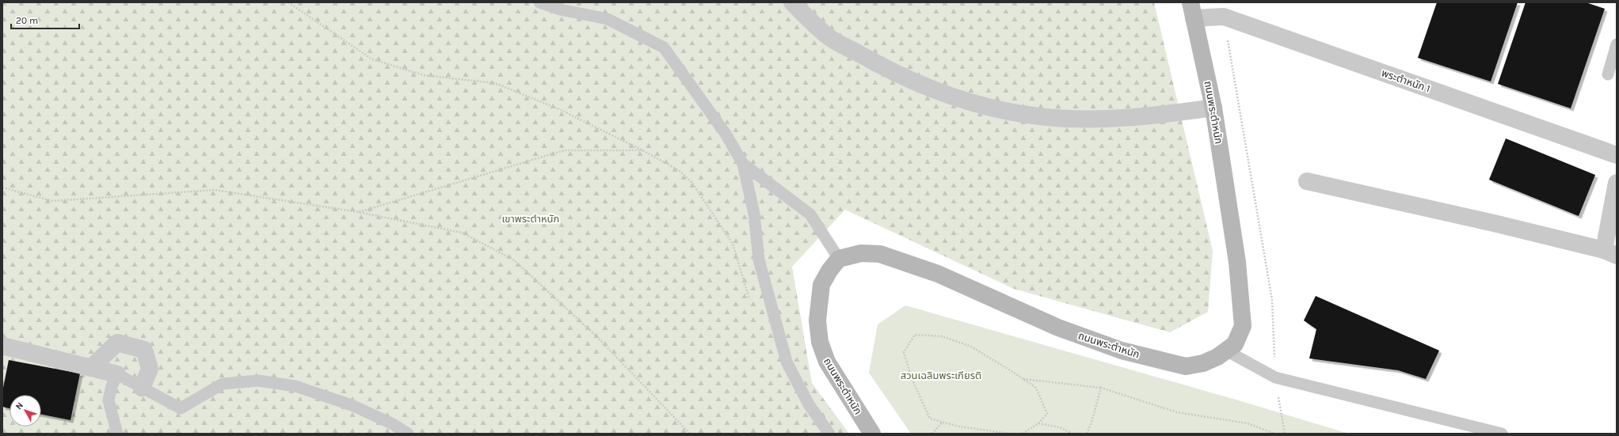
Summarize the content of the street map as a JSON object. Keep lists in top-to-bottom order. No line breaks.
{"streets":{"street":["พระตำหนัก 1","ถนนพระตำหนัก"]},"crossings":[["พระตำหนัก 1","ถนนพระตำหนัก"]],"parks":["เขาพระตำหนัก","สวนเฉลิมพระเกียรติ"],"scale_bar":"20 m","north":"top left"}
